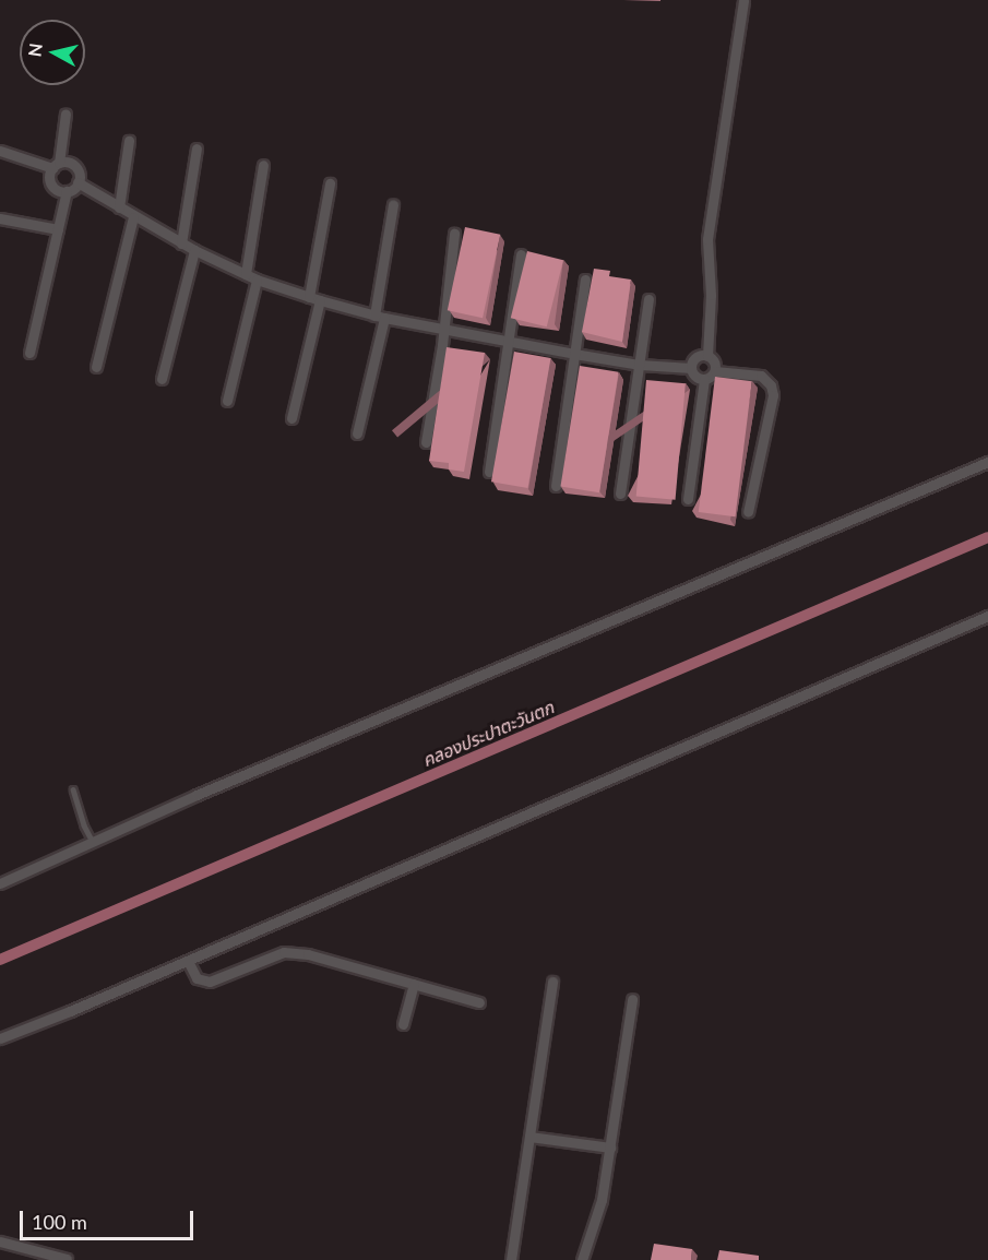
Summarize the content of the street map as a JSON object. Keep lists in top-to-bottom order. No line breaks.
{"water":["คลองประปาตะวันตก"],"scale_bar":"100 m","north":"left"}
